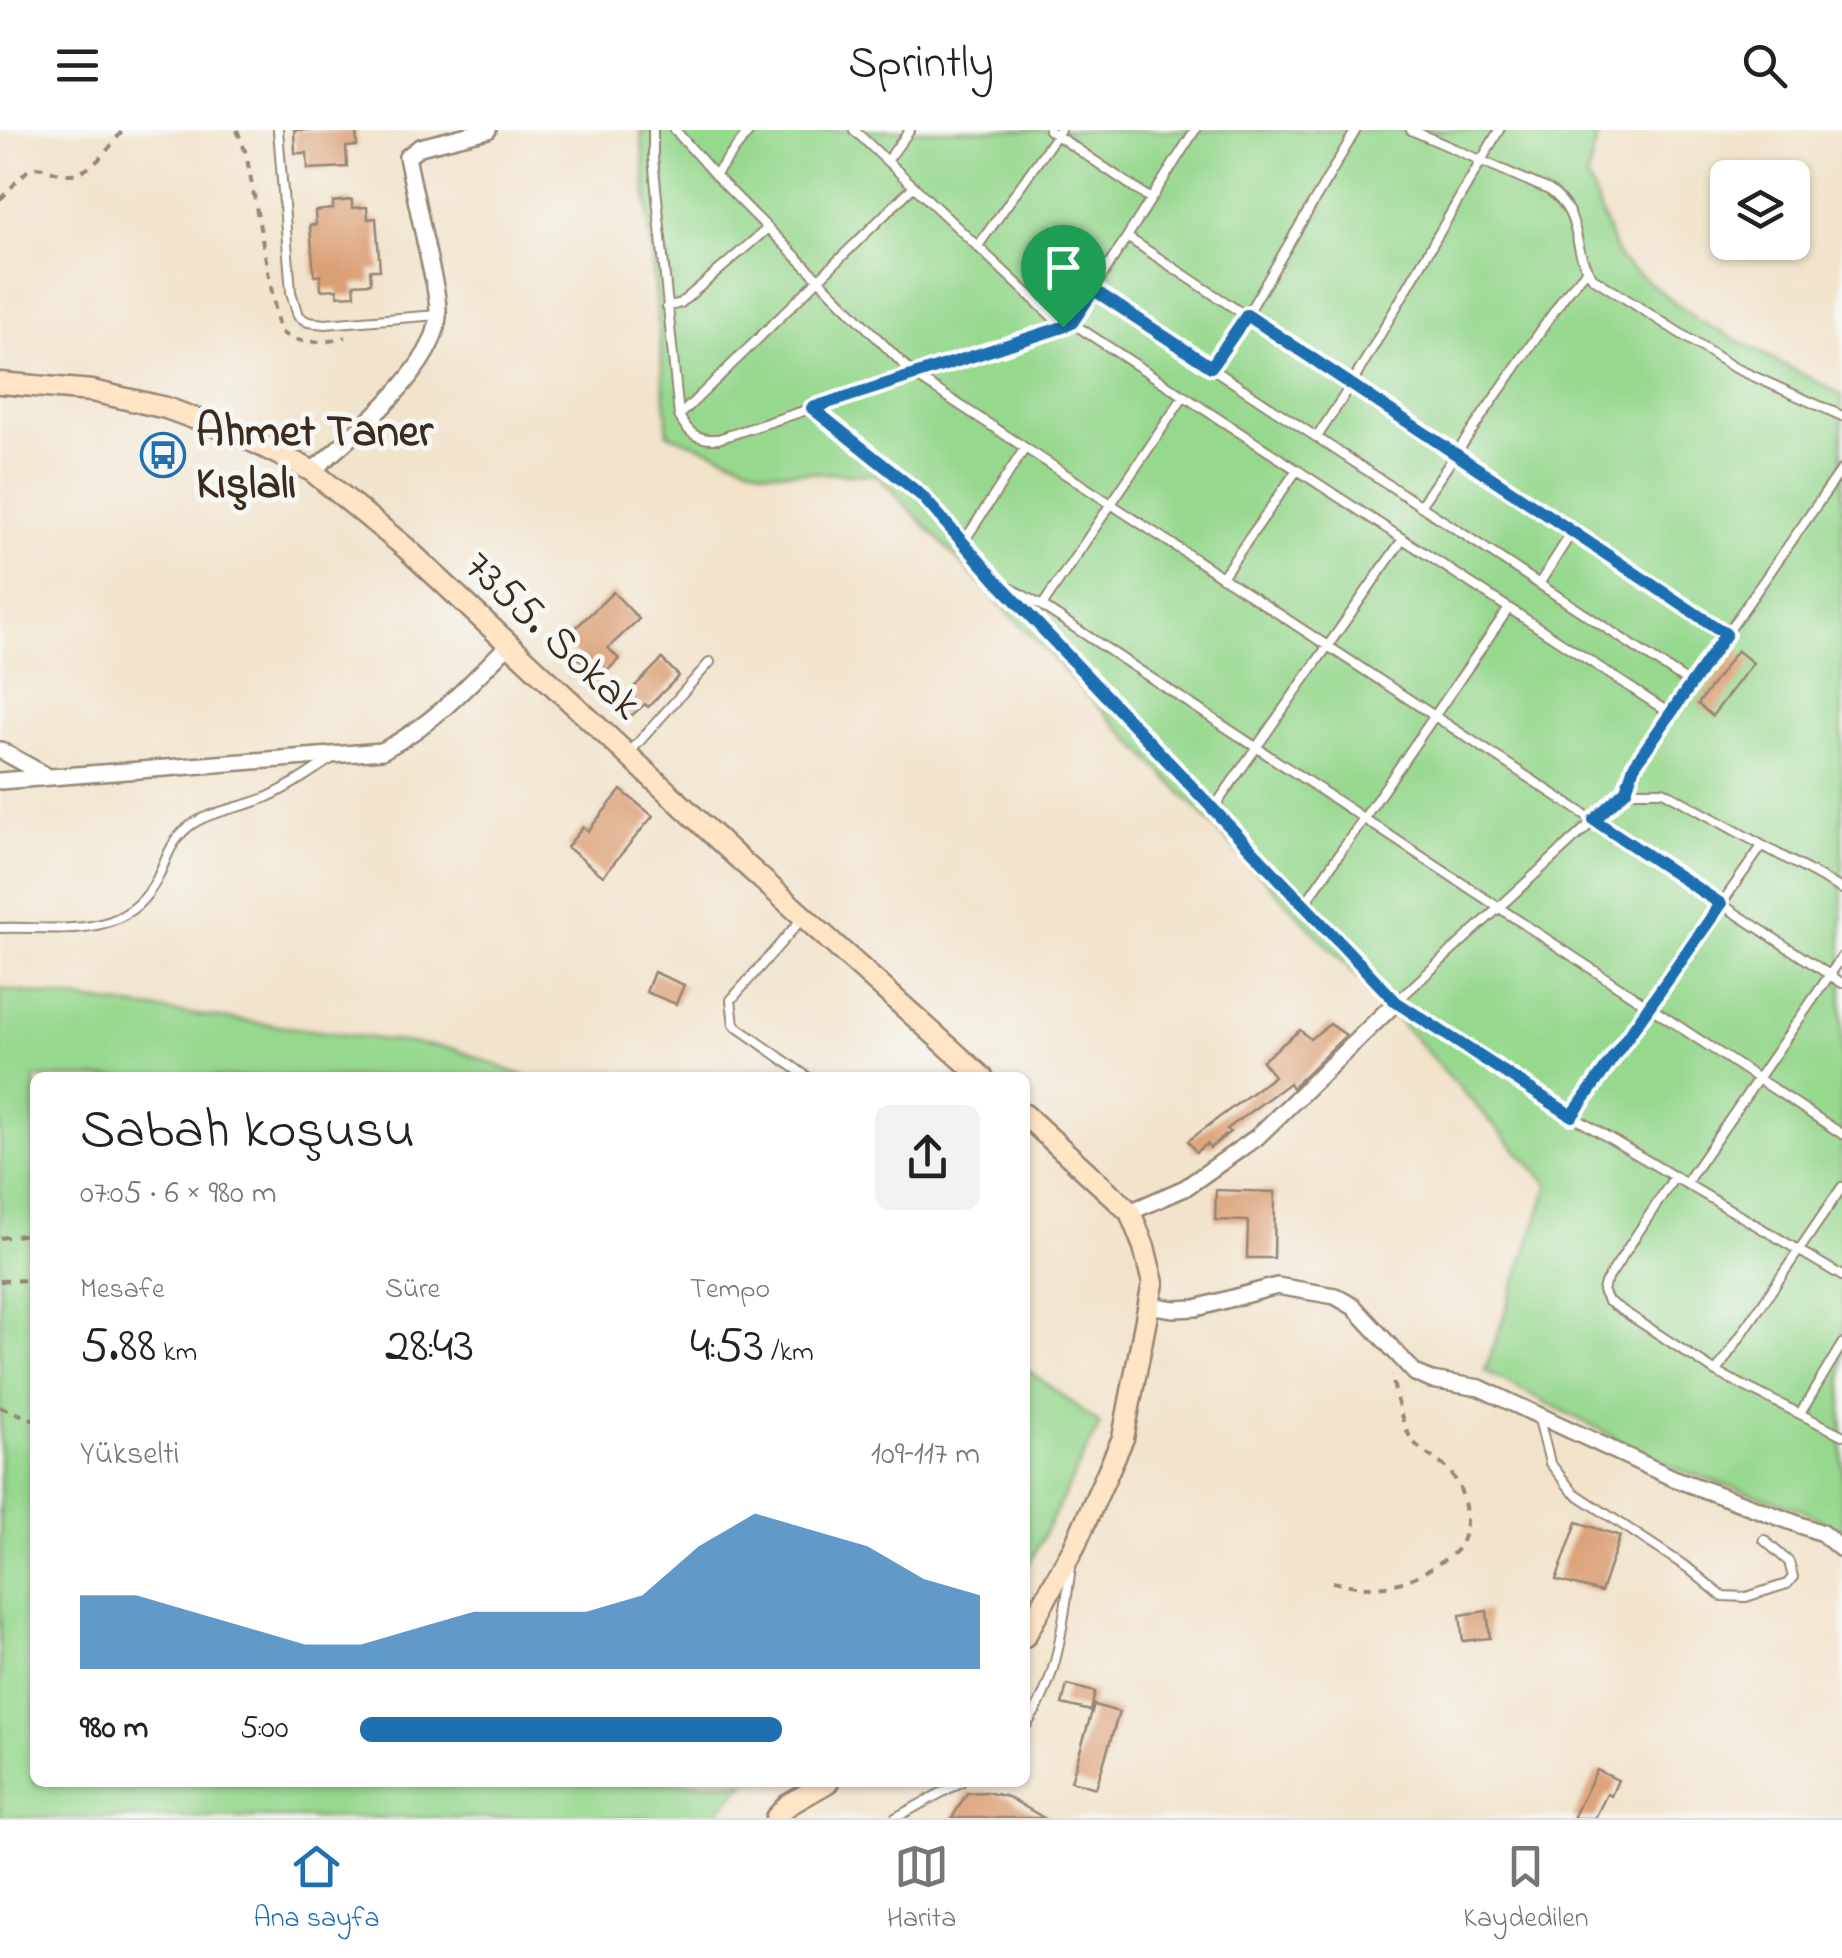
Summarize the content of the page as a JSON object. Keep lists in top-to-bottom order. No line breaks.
{"streets":{"street":["7355. Sokak"]},"places":{"bus stop":["Ahmet Taner Kışlalı"]},"page":{"header":"Sprintly","heading":["Sabah koşusu","07:05 · 6 × 980 m"],"stats":[["Mesafe","5.88 km"],["Süre","28:43"],["Tempo","4:53 /km"]],"chart":["Yükselti","109–117 m"],"list":[{"name":"980 m","note":"5:00"}],"tabs":["Ana sayfa","Harita","Kaydedilen"]}}
